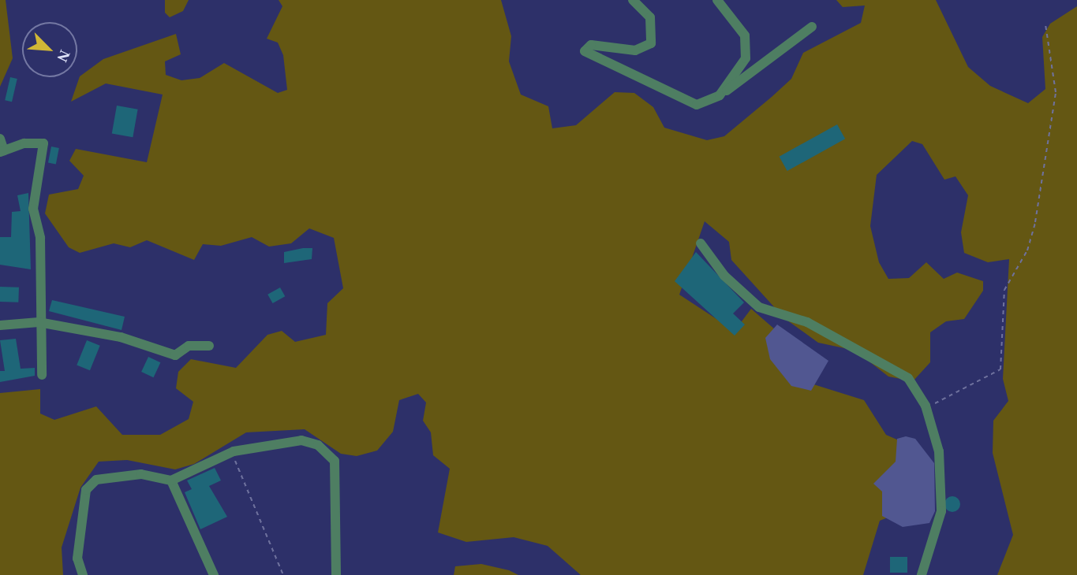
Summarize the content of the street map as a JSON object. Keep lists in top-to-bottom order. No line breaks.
{"north":"bottom right"}
